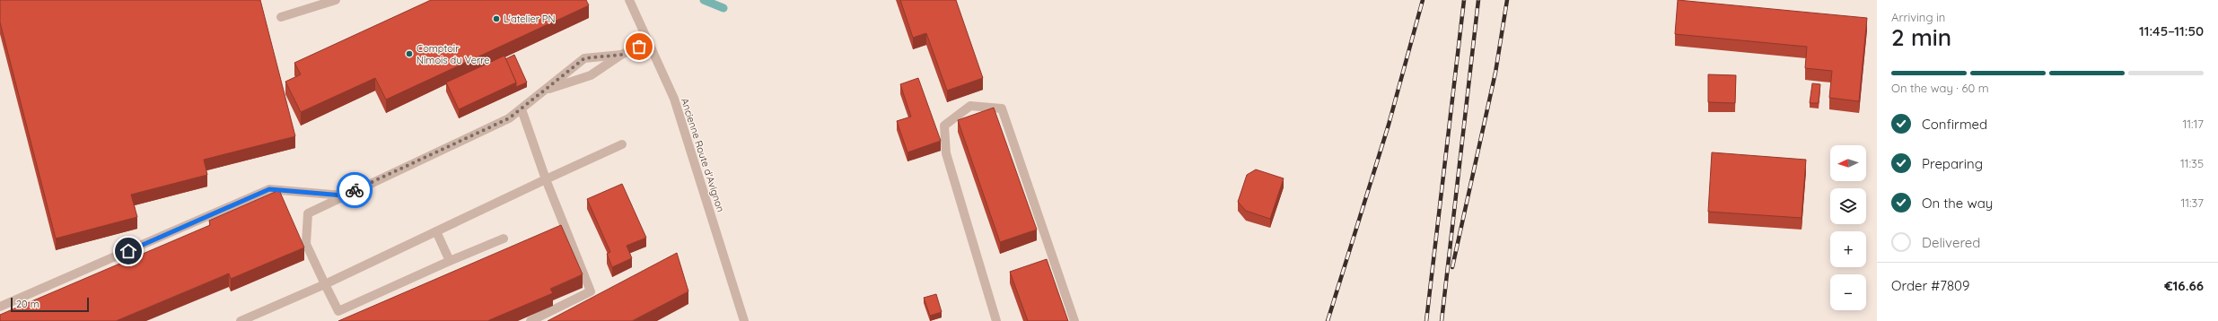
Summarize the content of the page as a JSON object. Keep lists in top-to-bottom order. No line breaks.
{"streets":{"street":["Ancienne Route d'Avignon"]},"places":["L'atelier PN","Comptoir Nîmois du Verre"],"scale_bar":"20 m","north":"left","page":{"heading":["2 min","Arriving in","11:45–11:50"],"panel":["Order #7809","€16.66"],"bar":"On the way · 60 m","list":[["Confirmed","11:17"],["Preparing","11:35"],["On the way","11:37"],"Delivered"],"map_buttons":["+","−"],"scale":"20 m"}}
